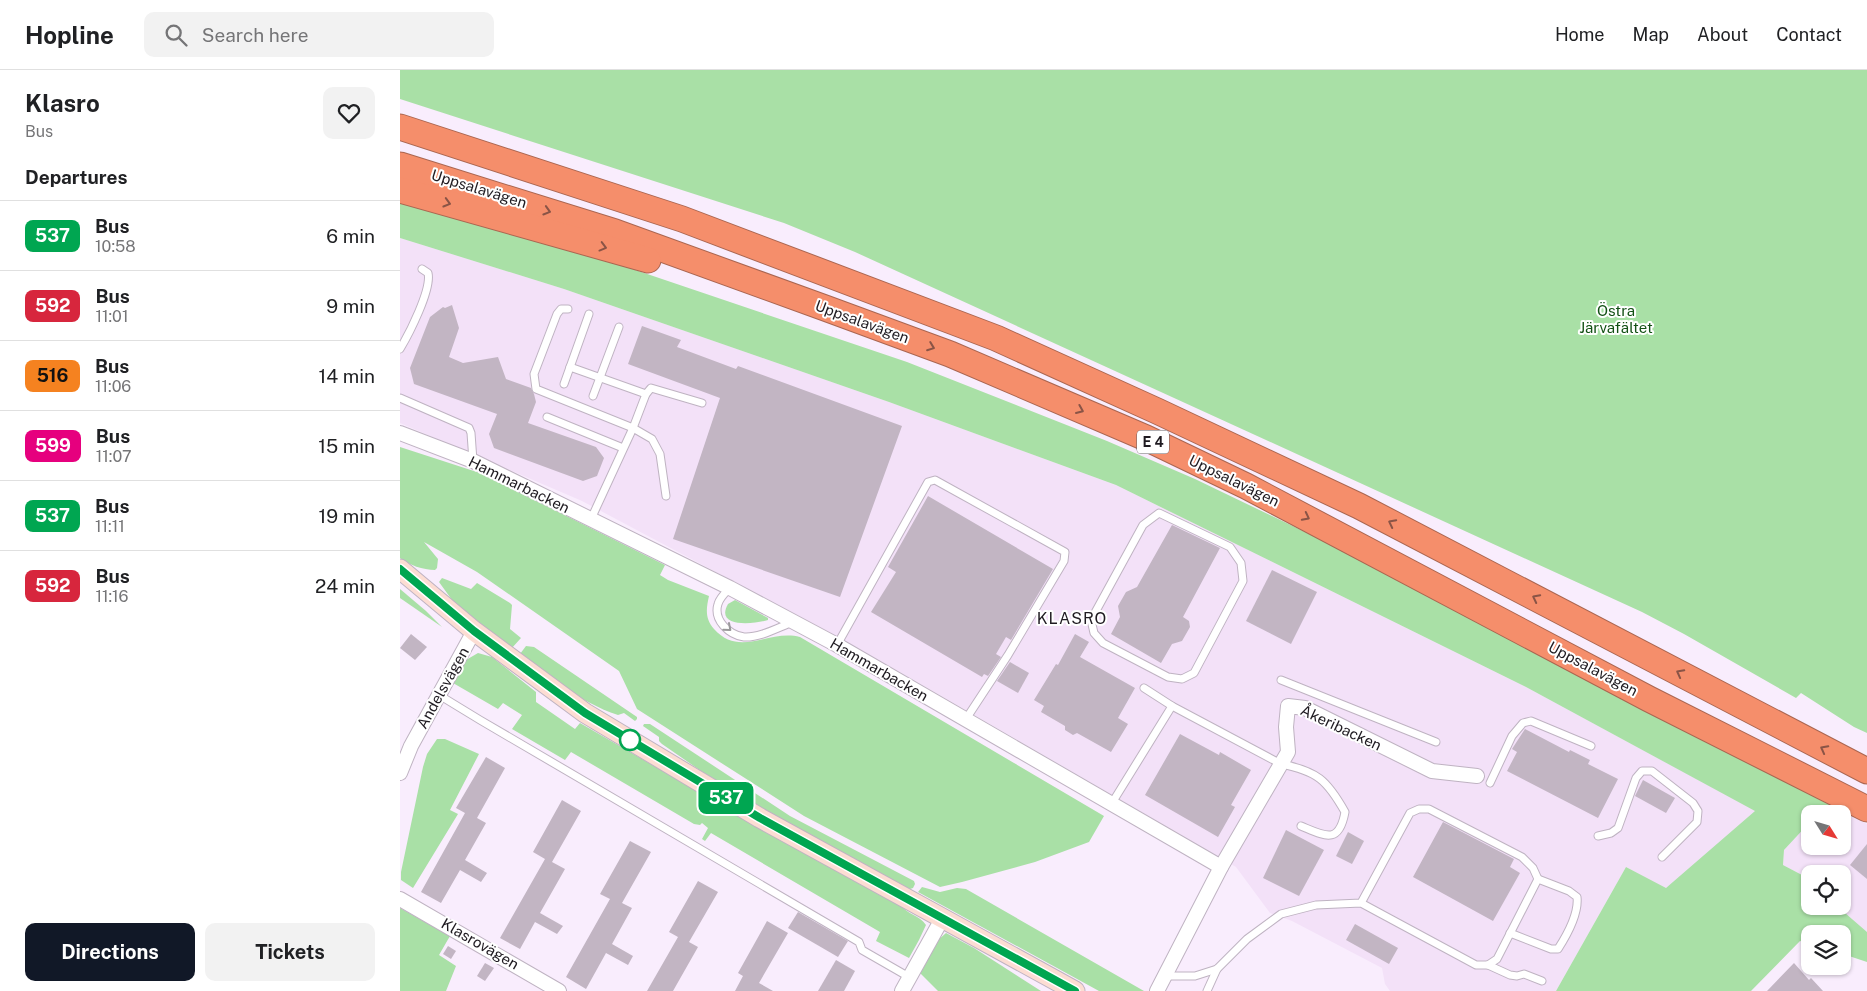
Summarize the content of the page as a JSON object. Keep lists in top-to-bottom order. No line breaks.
{"streets":{"highway":["Uppsalavägen","E 4"],"street":["Hammarbacken","Andelsvägen","Åkeribacken","Klasrovägen"]},"crossings":[["Hammarbacken","Åkeribacken"]],"districts":["KLASRO"],"parks":["Östra Järvafältet"],"lines":["bus line 537"],"north":"bottom right","page":{"header":"Hopline","search":"Search here","nav":["Home","Map","About","Contact"],"heading":[["Klasro","Bus"],"Departures"],"on_map":"537","list":[{"mark":"537","name":"Bus","note":"10:58","value":"6 min"},{"mark":"592","name":"Bus","note":"11:01","value":"9 min"},{"mark":"516","name":"Bus","note":"11:06","value":"14 min"},{"mark":"599","name":"Bus","note":"11:07","value":"15 min"},{"mark":"537","name":"Bus","note":"11:11","value":"19 min"},{"mark":"592","name":"Bus","note":"11:16","value":"24 min"}],"buttons":["Directions","Tickets"]}}
